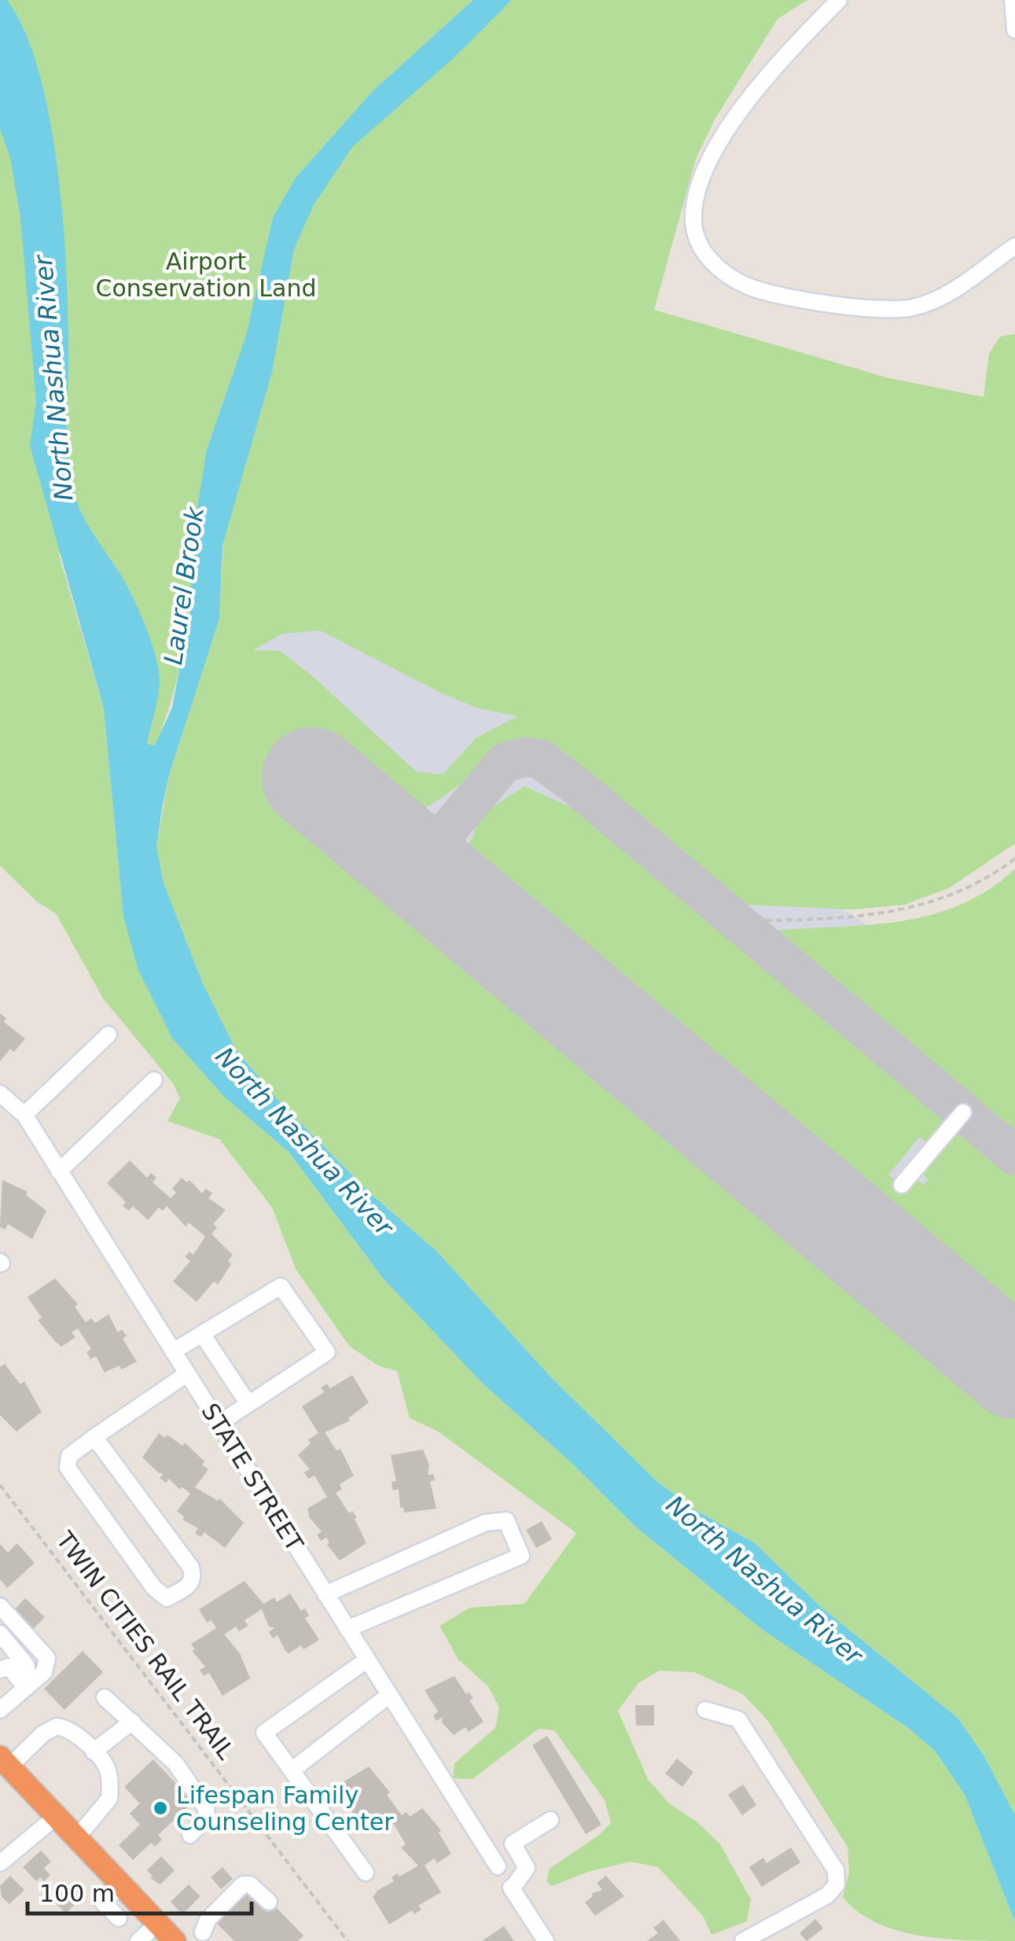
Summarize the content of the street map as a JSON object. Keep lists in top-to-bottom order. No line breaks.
{"streets":{"street":["STATE STREET"],"path":["TWIN CITIES RAIL TRAIL"]},"water":["North Nashua River","Laurel Brook"],"parks":["Airport Conservation Land"],"places":["Lifespan Family Counseling Center"],"scale_bar":"100 m"}
